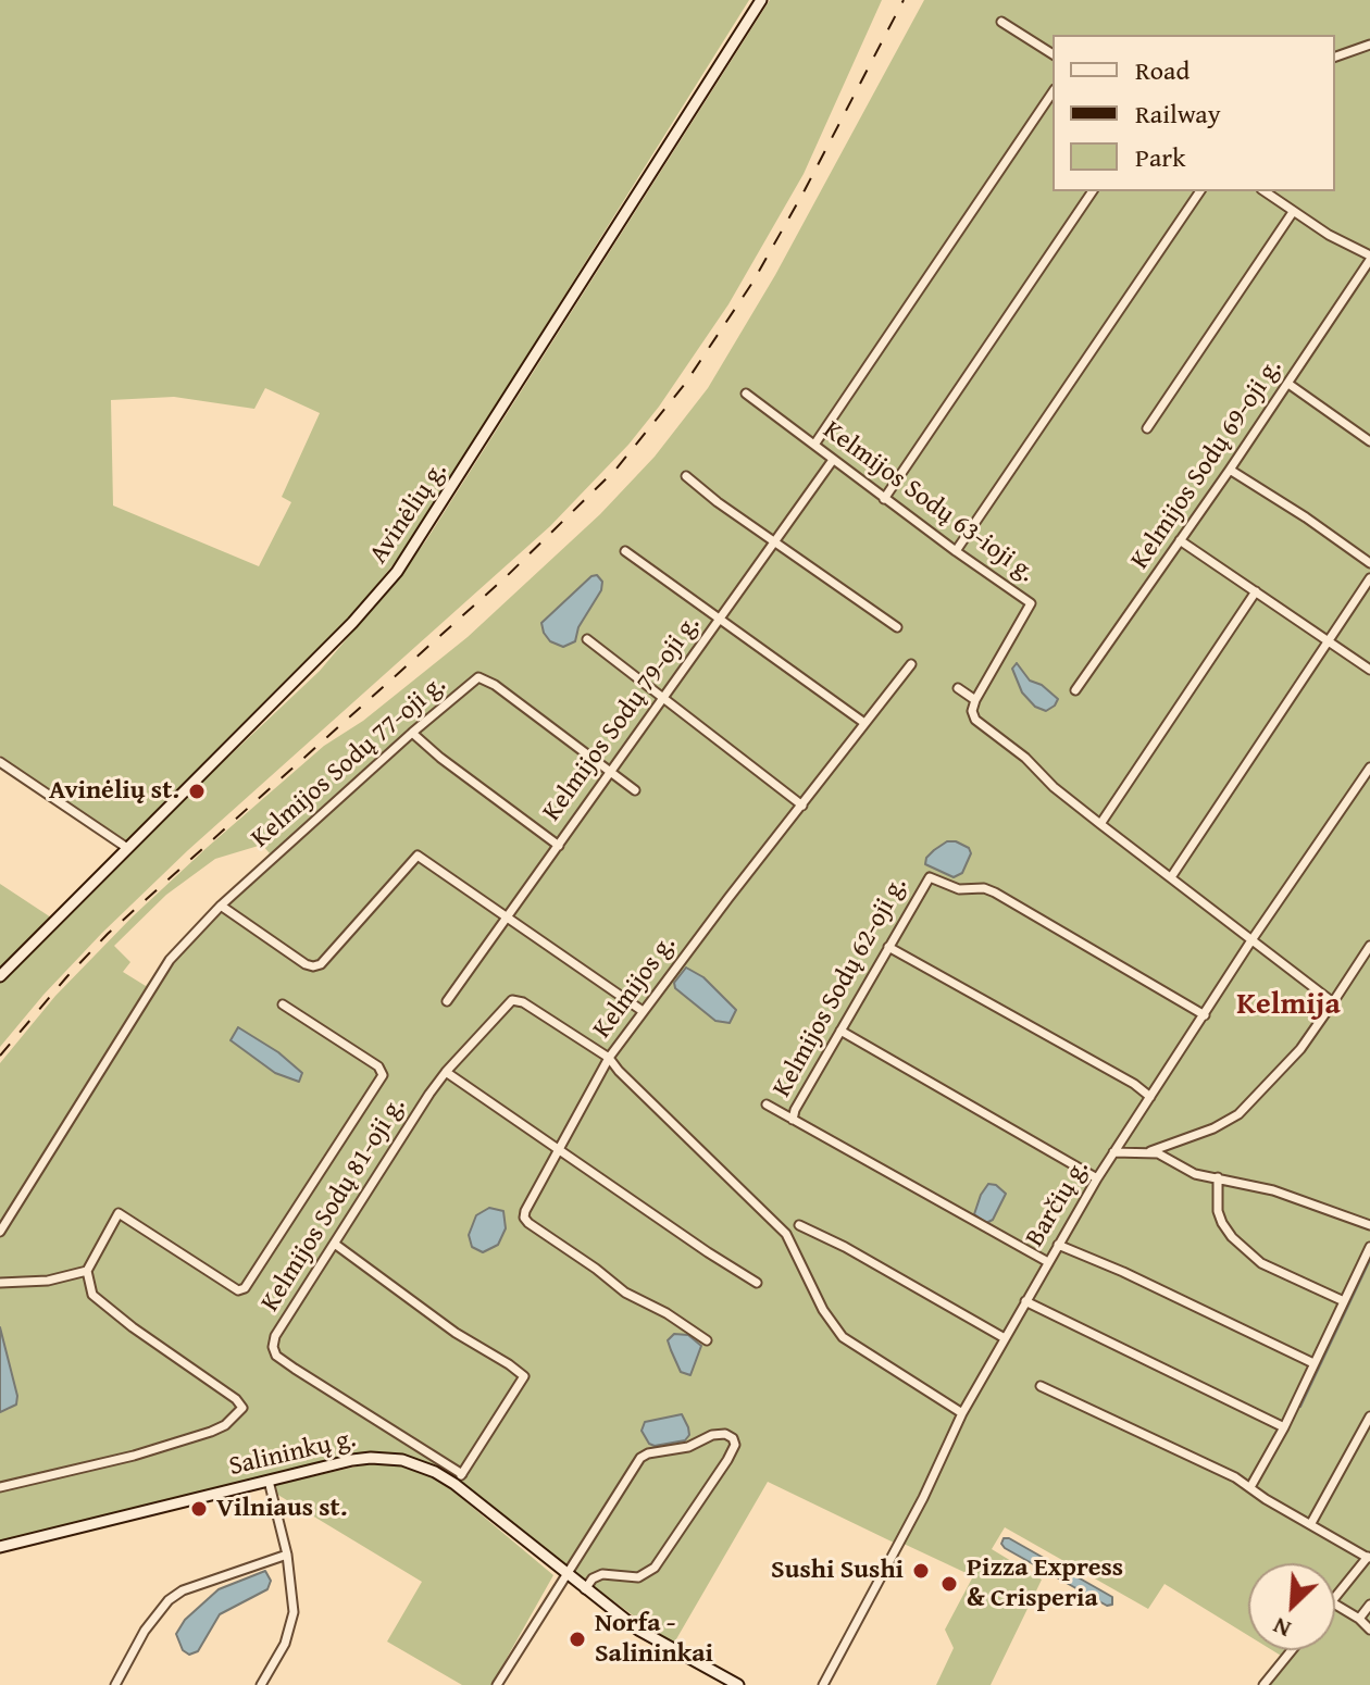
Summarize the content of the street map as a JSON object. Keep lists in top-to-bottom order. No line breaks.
{"streets":{"main road":["Avinėlių g.","Salininkų g."],"street":["Kelmijos Sodų 69-oji g.","Kelmijos Sodų 63-ioji g.","Kelmijos Sodų 79-oji g.","Kelmijos Sodų 77-oji g.","Kelmijos g.","Kelmijos Sodų 62-oji g.","Barčių g.","Kelmijos Sodų 81-oji g."]},"crossings":[["Kelmijos Sodų 63-ioji g.","Kelmijos Sodų 79-oji g."],["Kelmijos Sodų 79-oji g.","Kelmijos Sodų 77-oji g."],["Kelmijos g.","Barčių g."],["Kelmijos g.","Kelmijos Sodų 81-oji g."],["Kelmijos Sodų 62-oji g.","Barčių g."]],"districts":["Kelmija"],"places":["Avinėlių st.","Vilniaus st.","Sushi Sushi","Pizza Express & Crisperia","Norfa - Salininkai"],"legend":["Road","Railway","Park"],"north":"bottom left"}
